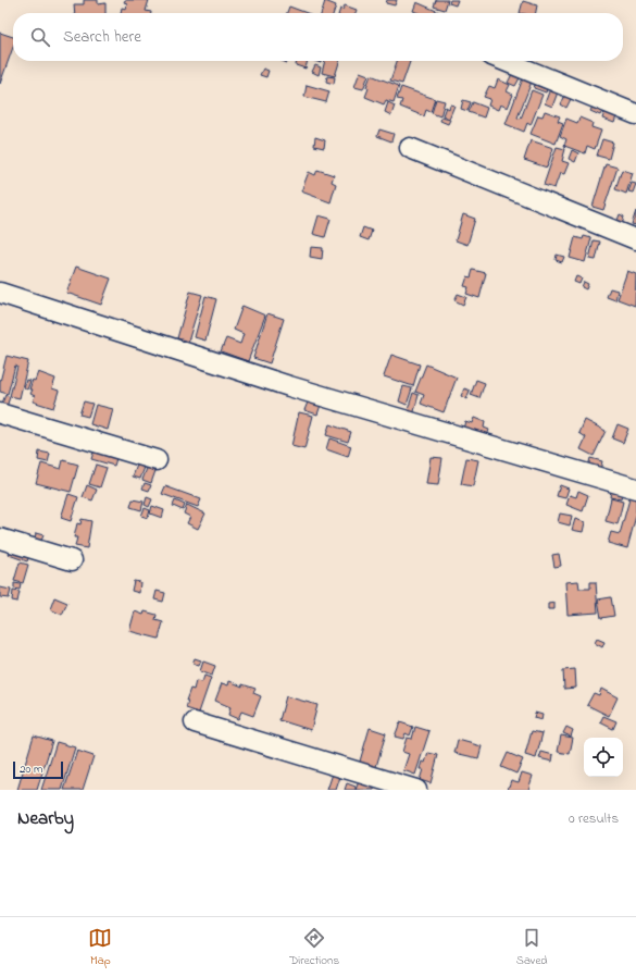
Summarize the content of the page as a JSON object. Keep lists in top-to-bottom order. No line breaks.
{"scale_bar":"20 m","page":{"search":"Search here","scale":"20 m","heading":["Nearby","0 results"],"nav":["Map","Directions","Saved"]}}
